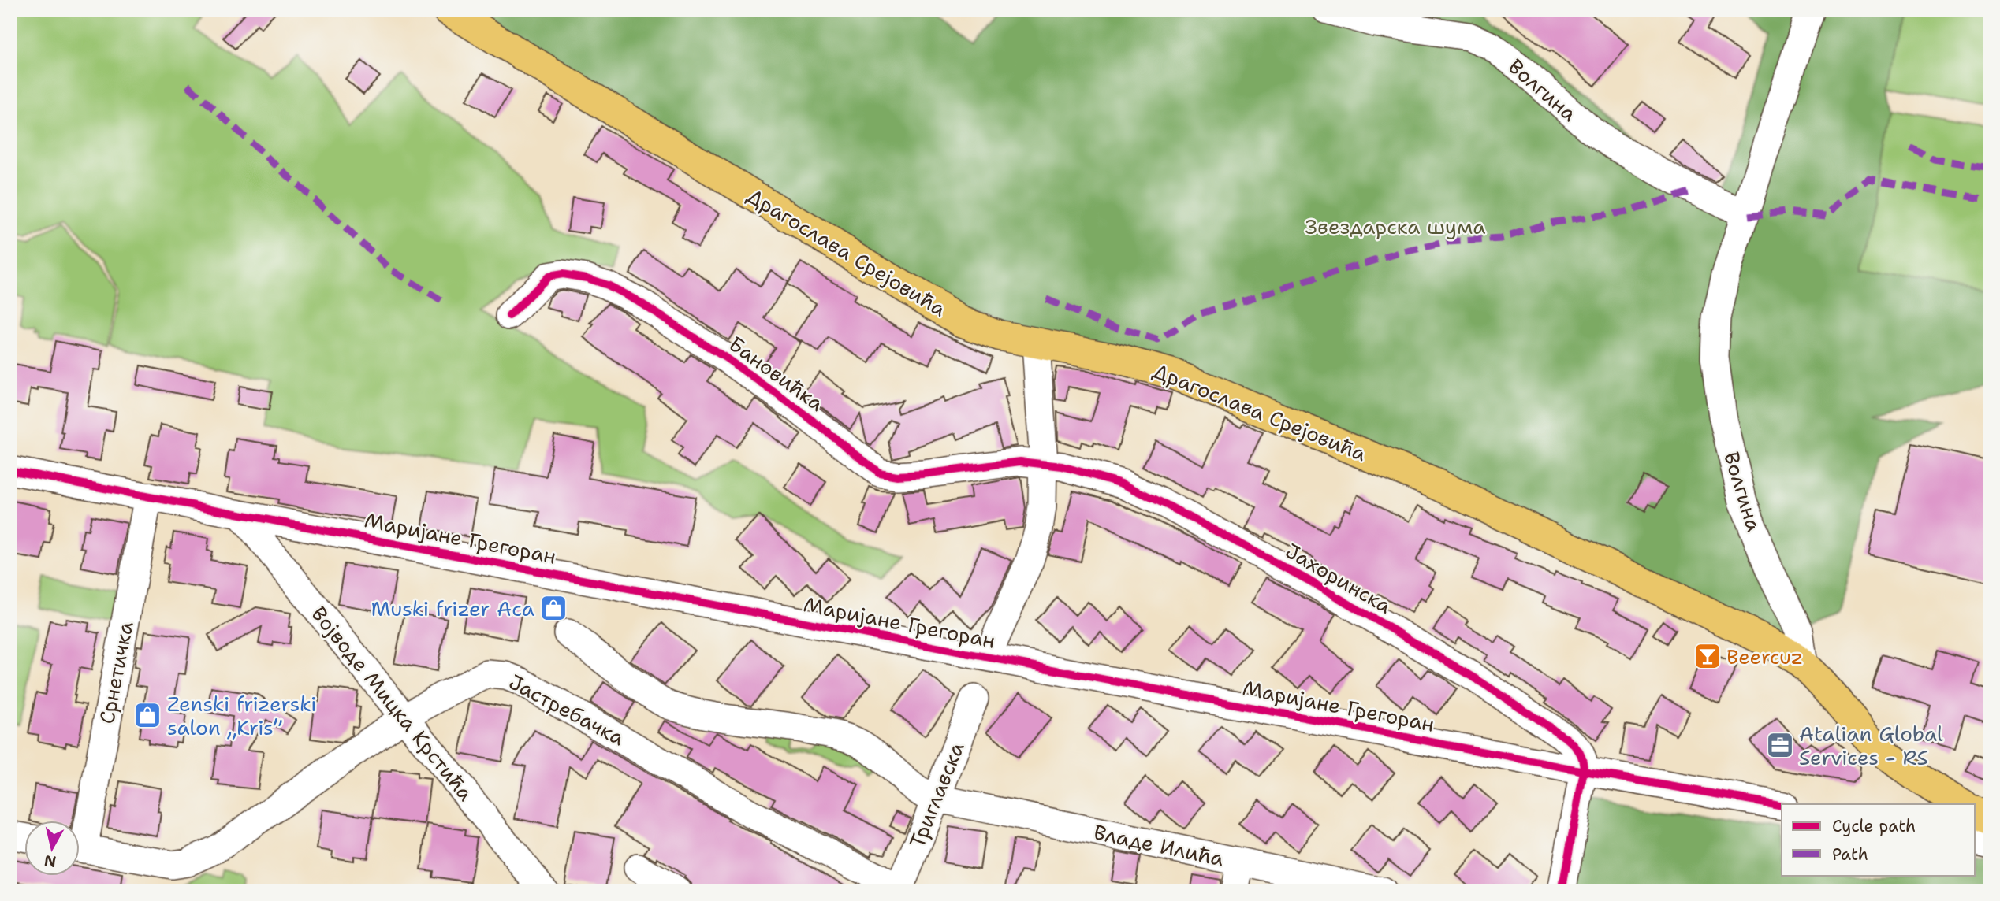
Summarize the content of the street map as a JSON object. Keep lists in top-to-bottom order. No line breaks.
{"streets":{"main road":["Драгослава Срејовића"],"street":["Волгина","Бановићка","Маријане Грегоран","Јахоринска","Срнетичка","Војводе Мицка Крстића","Јастребачка","Триглавска","Владе Илића"]},"crossings":[["Волгина","Драгослава Срејовића"],["Бановићка","Јахоринска"],["Маријане Грегоран","Јахоринска"],["Маријане Грегоран","Срнетичка"],["Маријане Грегоран","Војводе Мицка Крстића"],["Срнетичка","Јастребачка"],["Војводе Мицка Крстића","Јастребачка"],["Јастребачка","Триглавска"],["Триглавска","Владе Илића"]],"parks":["Звездарска шума"],"places":{"shop":["Muski frizer Aca","Zenski frizerski salon „Kris”"],"bar":["Beercuz"],"office":["Atalian Global Services - RS"]},"legend":["Cycle path","Path"],"north":"bottom"}
